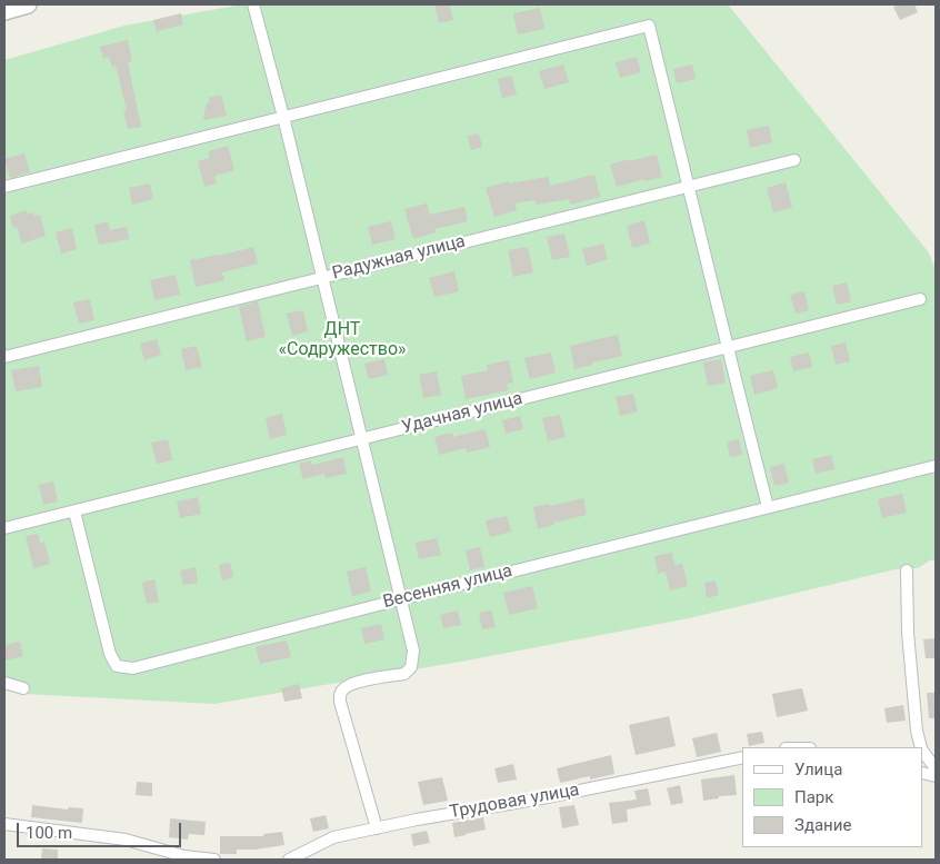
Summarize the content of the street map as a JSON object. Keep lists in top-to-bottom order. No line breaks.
{"streets":{"street":["Радужная улица","Удачная улица","Весенняя улица","Трудовая улица"]},"crossings":[["Удачная улица","Весенняя улица"]],"parks":["ДНТ «Содружество»"],"legend":["Улица","Парк","Здание"],"scale_bar":"100 m"}
